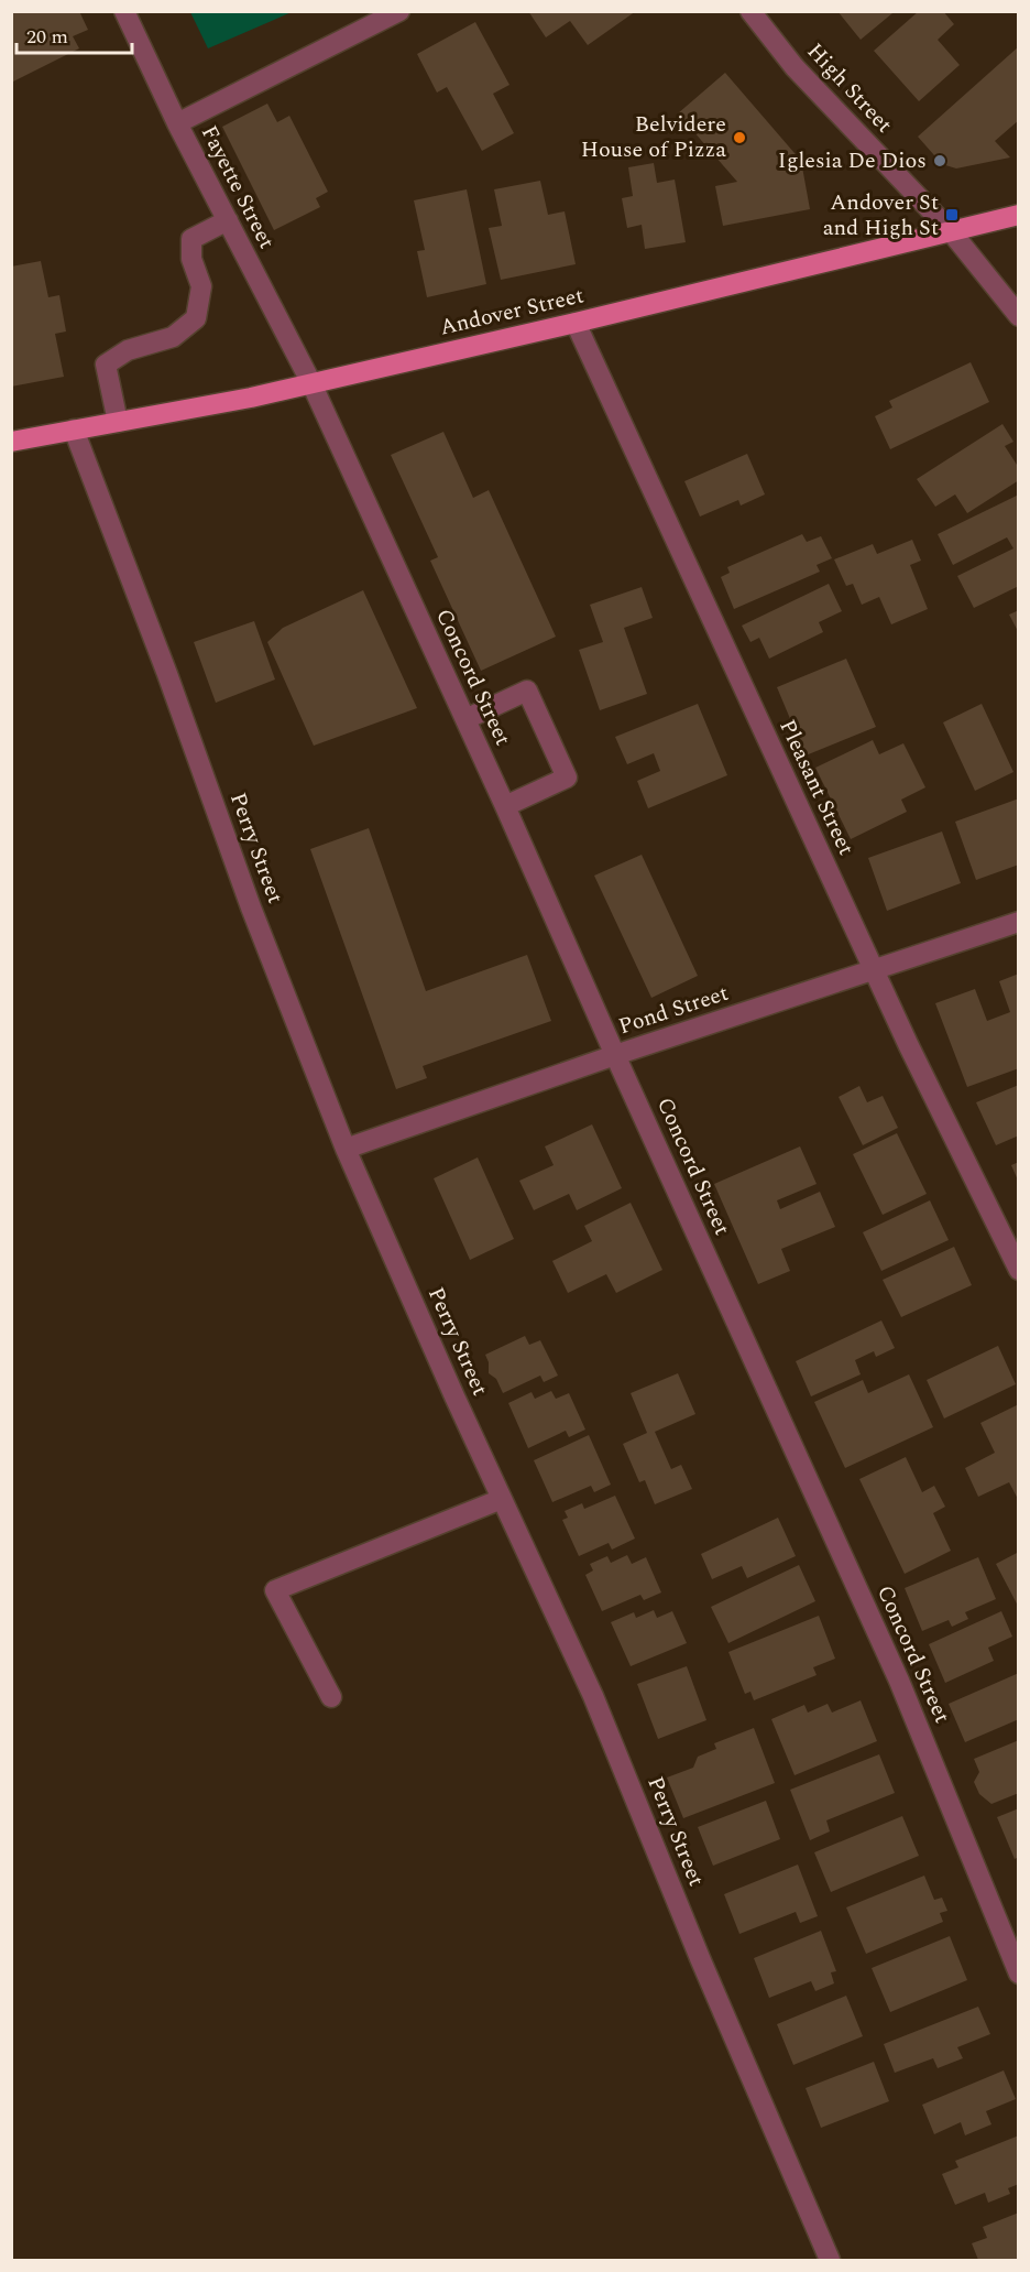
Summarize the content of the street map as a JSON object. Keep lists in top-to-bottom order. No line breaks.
{"streets":{"main road":["Andover Street"],"street":["High Street","Fayette Street","Concord Street","Pleasant Street","Perry Street","Pond Street"]},"crossings":[["High Street","Andover Street"],["Fayette Street","Andover Street"],["Fayette Street","Concord Street"],["Andover Street","Concord Street"],["Andover Street","Pleasant Street"],["Andover Street","Perry Street"],["Concord Street","Pond Street"],["Pleasant Street","Pond Street"],["Perry Street","Pond Street"]],"places":{"other":["Belvidere House of Pizza","Iglesia De Dios"],"transit":["Andover St and High St"]},"scale_bar":"20 m"}
